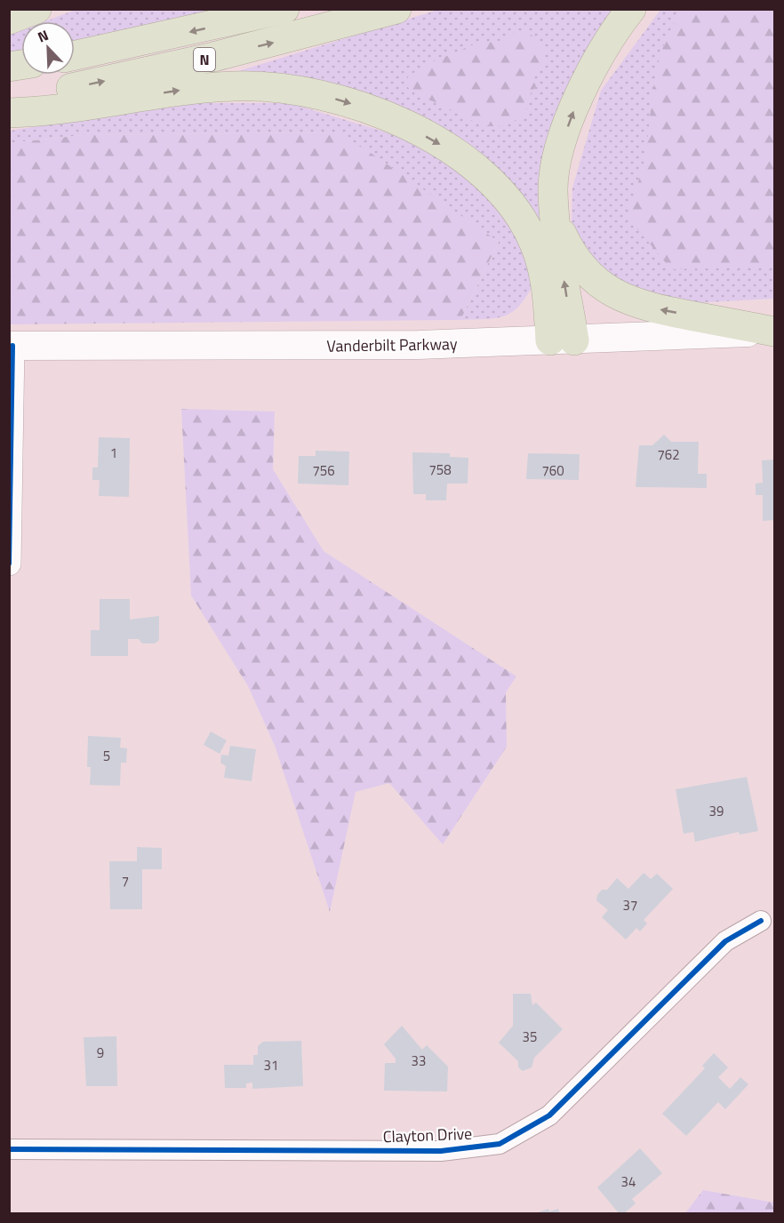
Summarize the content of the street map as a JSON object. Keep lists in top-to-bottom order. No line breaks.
{"streets":{"highway":["N"],"main road":["Vanderbilt Parkway"],"street":["Clayton Drive"]},"house_numbers":["1","762","758","756","760","5","39","7","37","35","9","33","31","34"],"north":"top left"}
